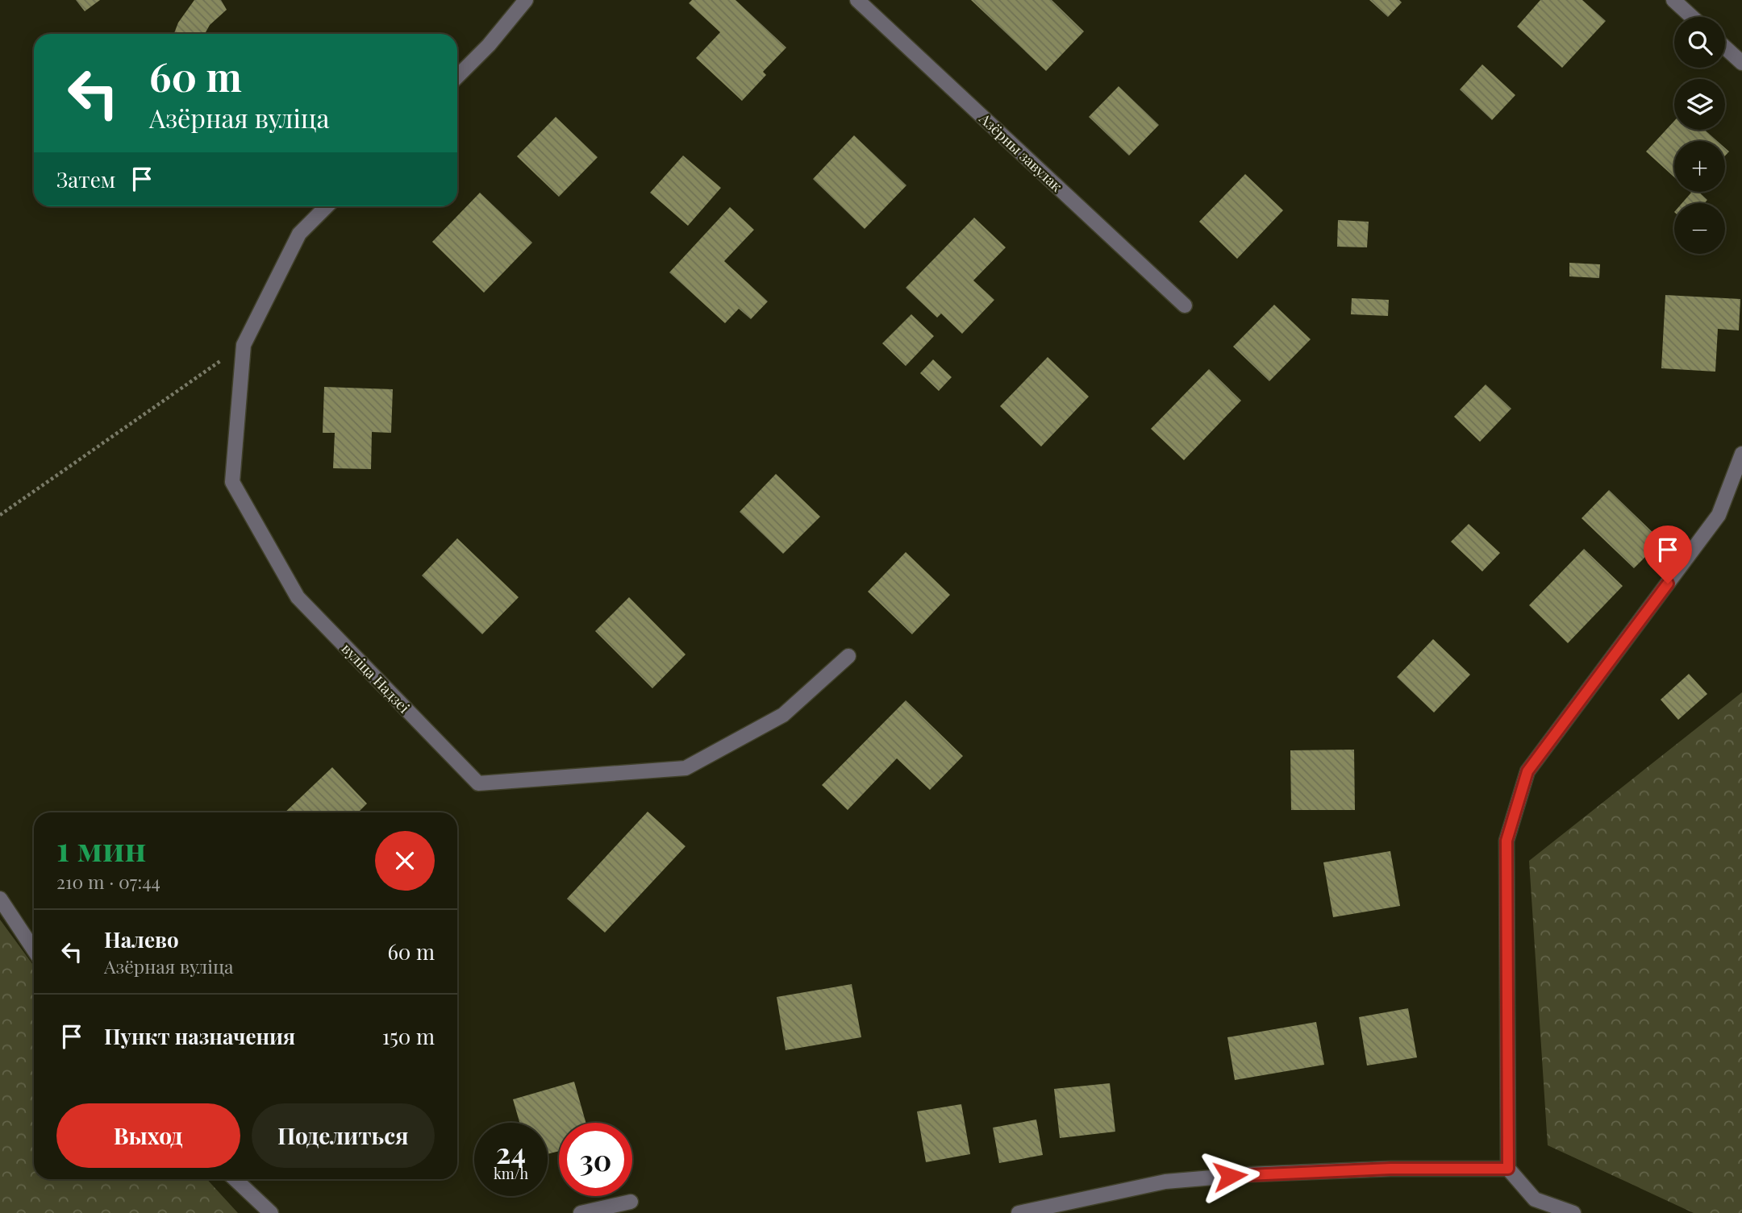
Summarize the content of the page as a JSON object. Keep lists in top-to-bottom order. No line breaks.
{"streets":{"street":["Азёрны завулак","вуліца Надзеі"]},"page":{"map_buttons":["+","−"],"turn":["60 m","Азёрная вуліца"],"then":"Затем","heading":["1 мин","210 m · 07:44"],"list":[{"name":"Налево","note":"Азёрная вуліца","value":"60 m"},{"name":"Пункт назначения","value":"150 m"}],"buttons":["Выход","Поделиться"],"speed":"24 km/h","limit":"30"}}
